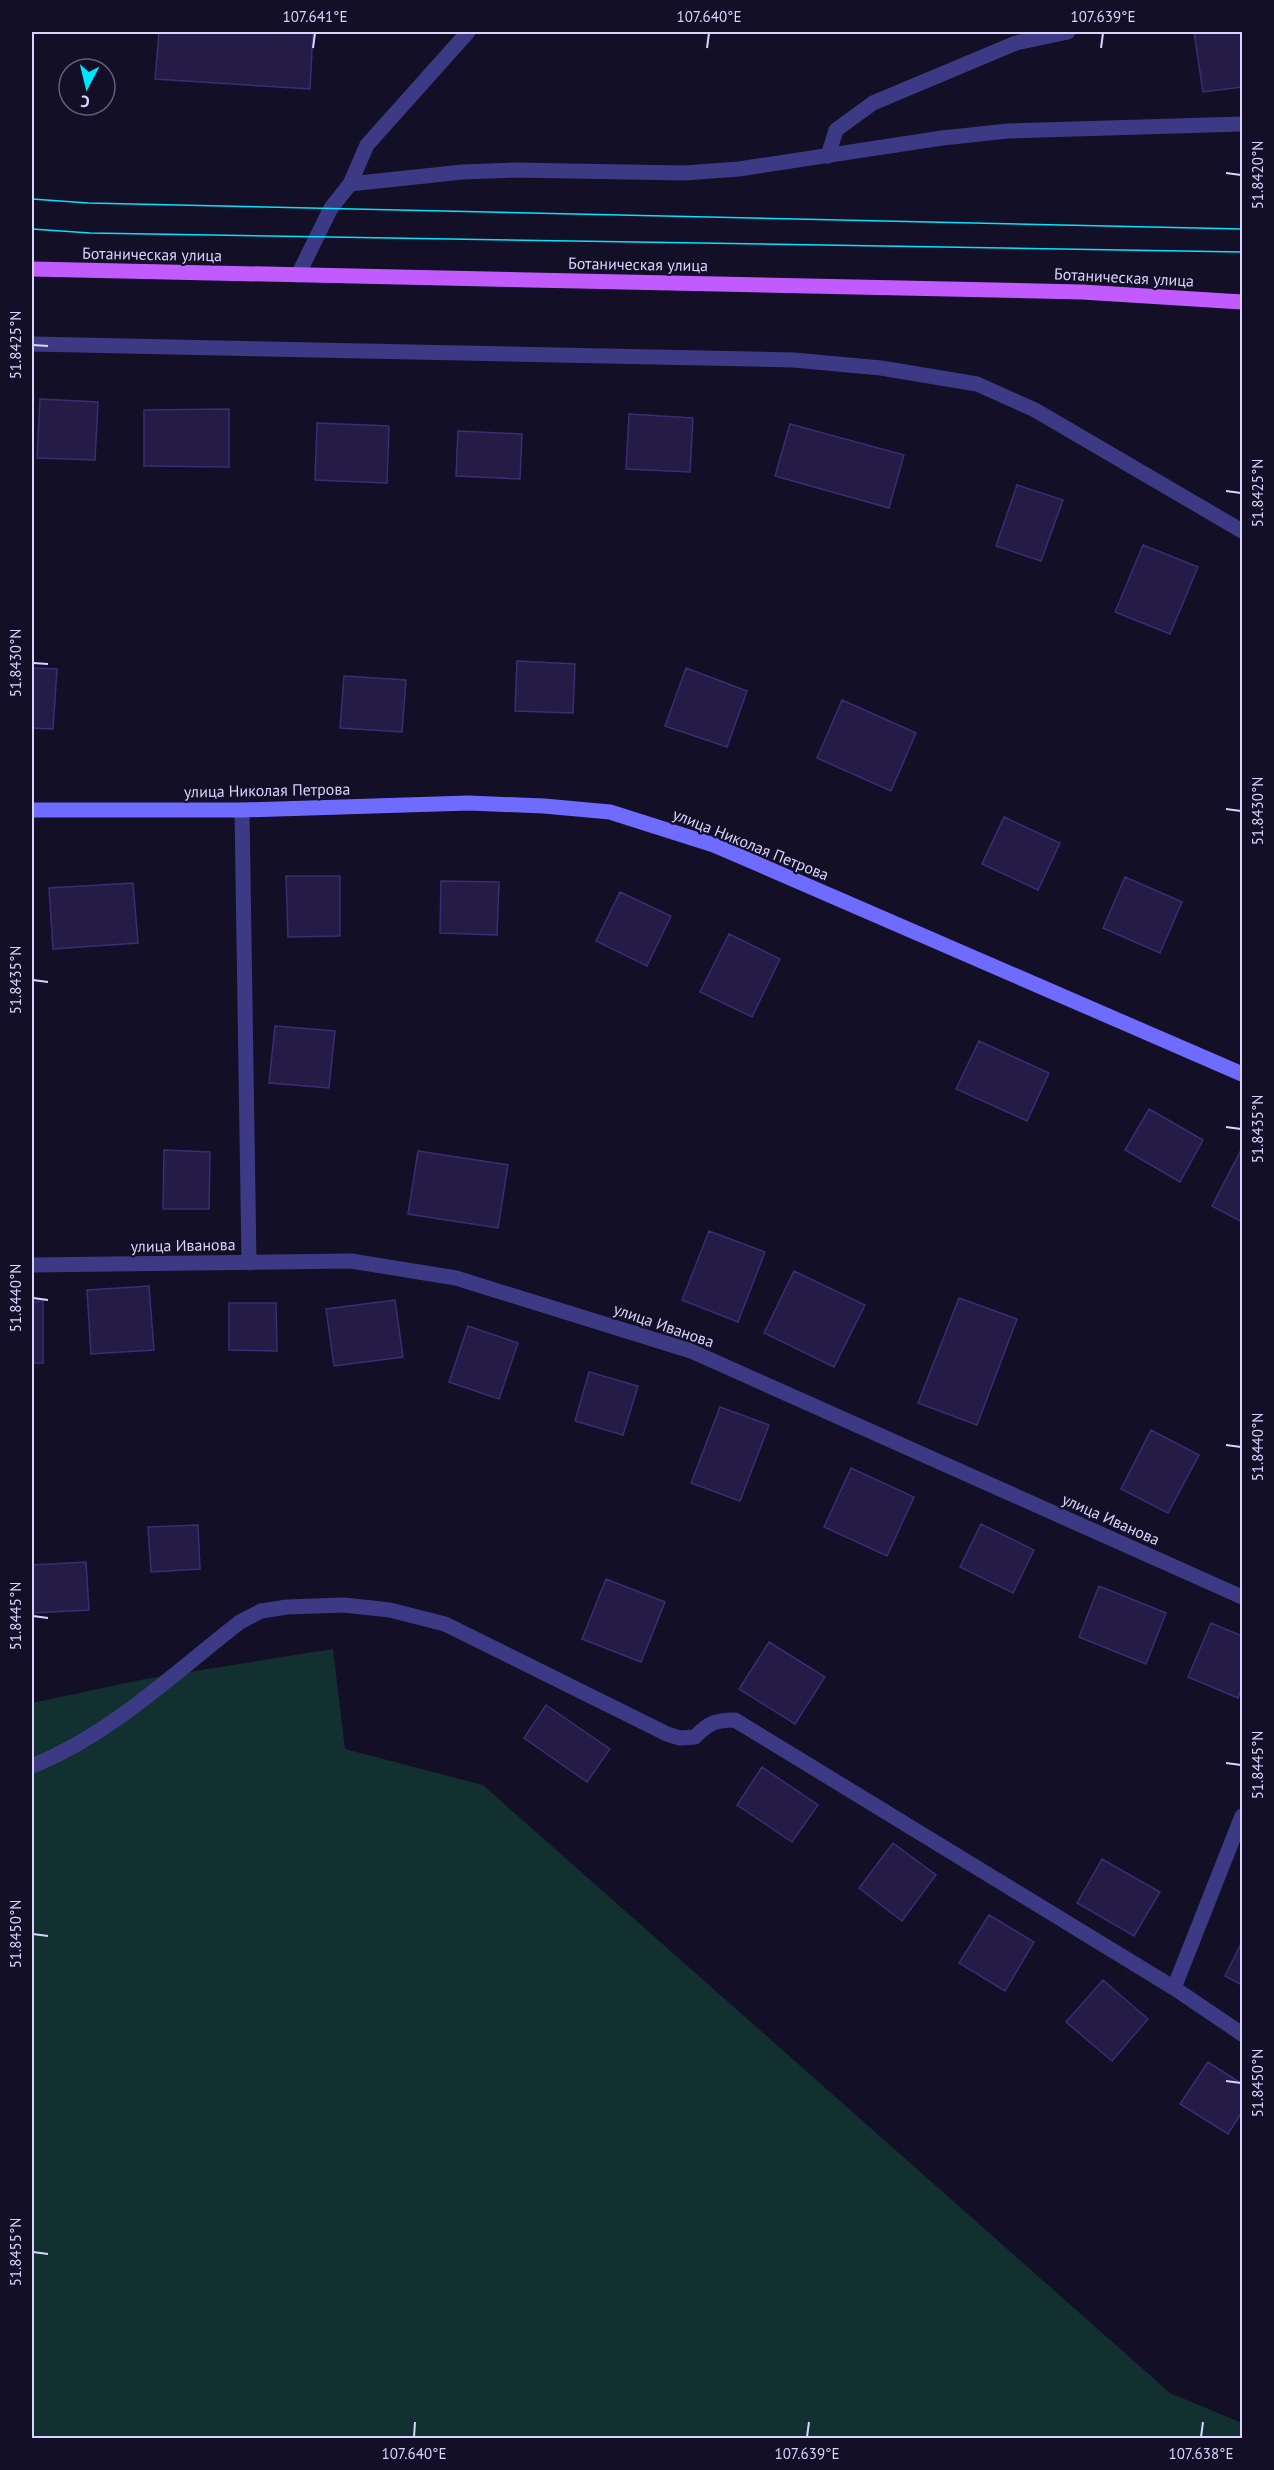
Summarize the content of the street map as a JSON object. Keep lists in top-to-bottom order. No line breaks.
{"streets":{"main road":["Ботаническая улица","улица Николая Петрова"],"street":["улица Иванова"]},"north":"bottom","coordinates":["107.641°E","107.640°E","107.639°E","51.8420°N","51.8425°N","51.8430°N","51.8435°N","51.8440°N","51.8445°N","51.8450°N","51.8455°N","107.638°E"]}
